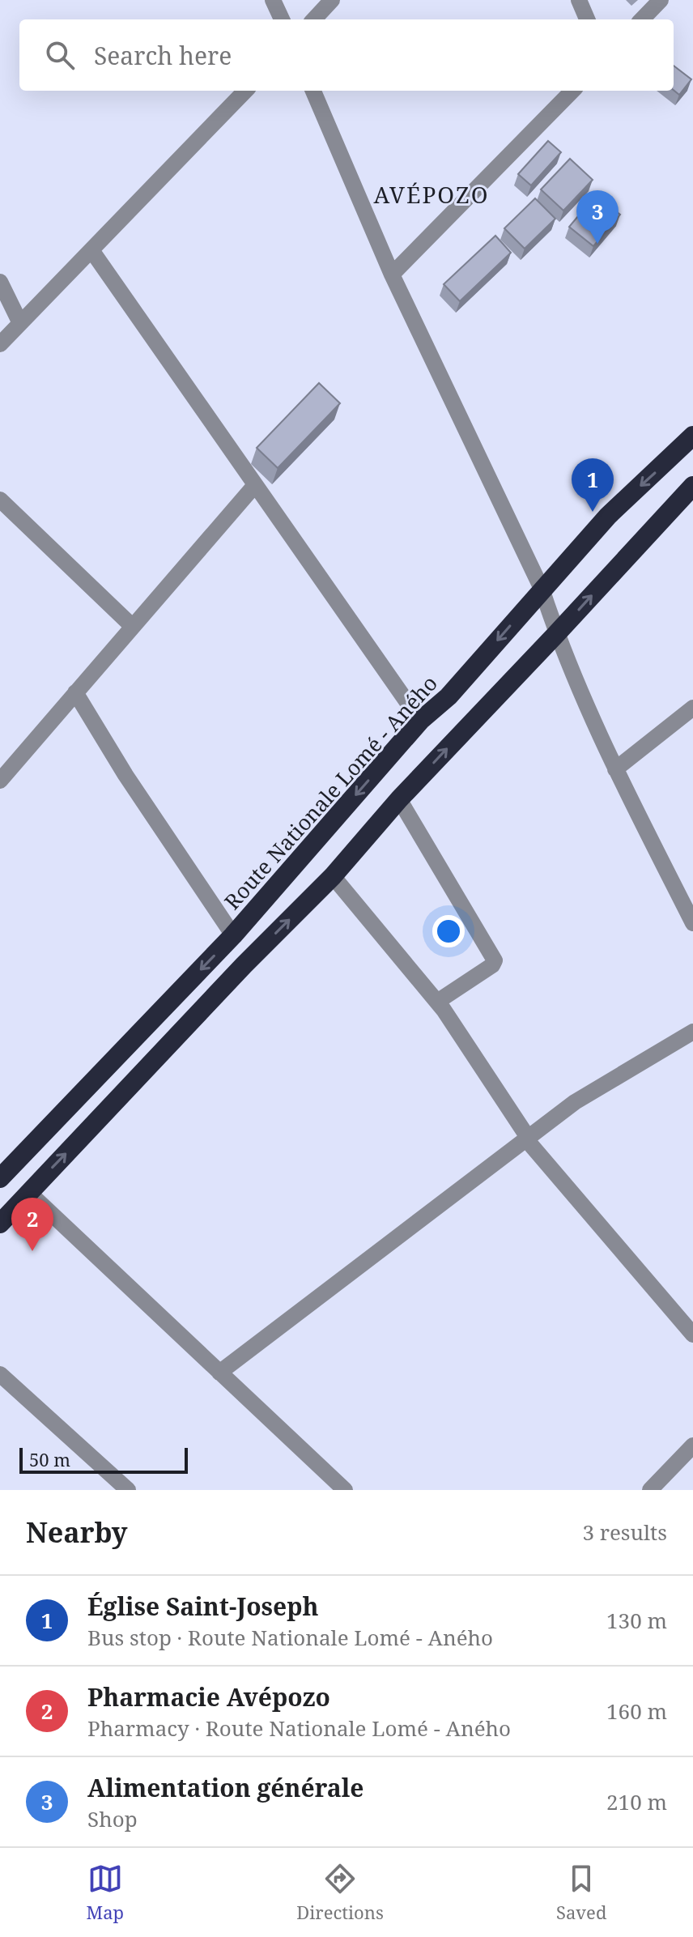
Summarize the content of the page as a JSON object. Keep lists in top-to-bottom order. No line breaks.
{"streets":{"highway":["Route Nationale Lomé - Aného"]},"districts":["AVÉPOZO"],"scale_bar":"50 m","page":{"search":"Search here","pins":["3","1","2"],"scale":"50 m","heading":["Nearby","3 results"],"list":[{"mark":"1","name":"Église Saint-Joseph","note":"Bus stop · Route Nationale Lomé - Aného","value":"130 m"},{"mark":"2","name":"Pharmacie Avépozo","note":"Pharmacy · Route Nationale Lomé - Aného","value":"160 m"},{"mark":"3","name":"Alimentation générale","note":"Shop","value":"210 m"}],"nav":["Map","Directions","Saved"]}}
